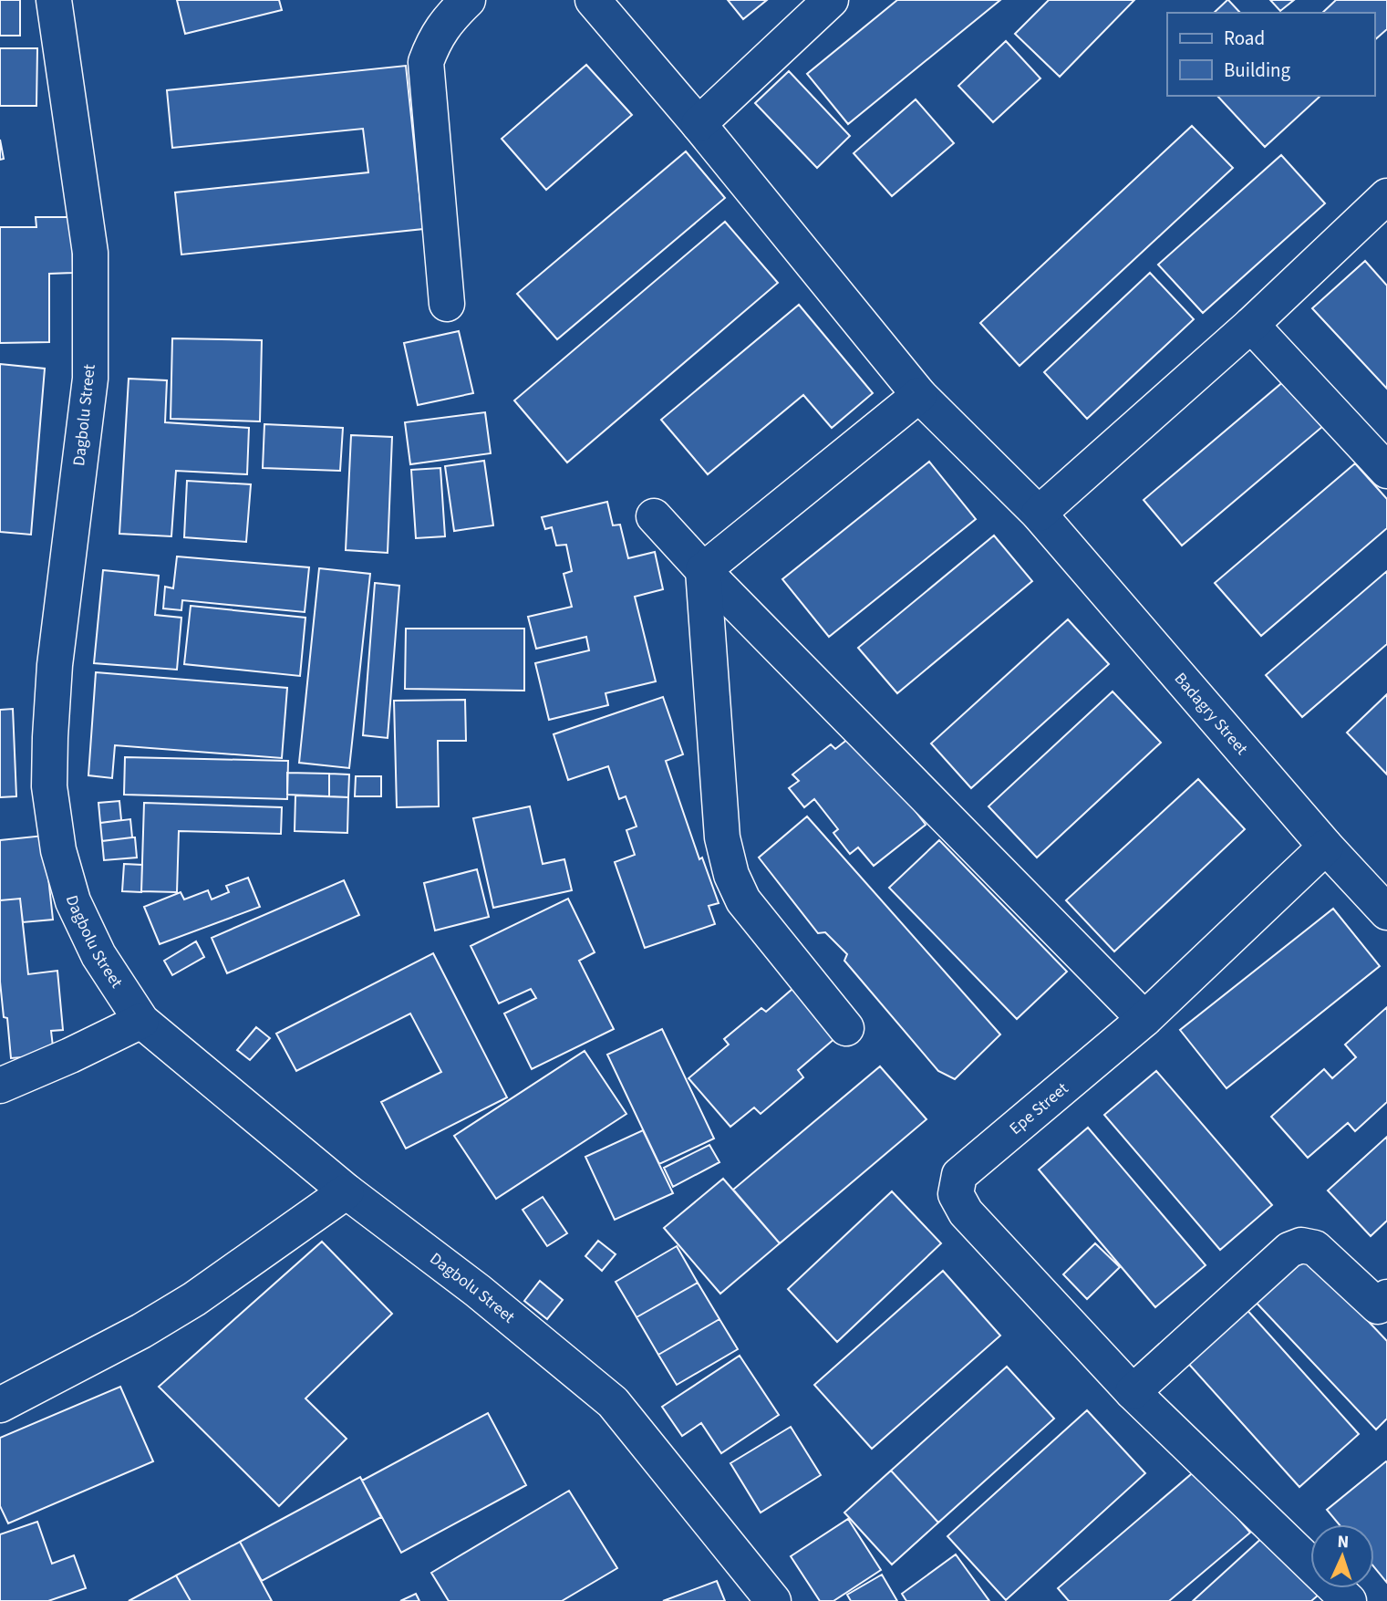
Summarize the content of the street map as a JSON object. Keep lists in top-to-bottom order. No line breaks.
{"streets":{"street":["Dagbolu Street","Badagry Street","Epe Street"]},"crossings":[["Badagry Street","Epe Street"]],"legend":["Road","Building"],"north":"top"}
